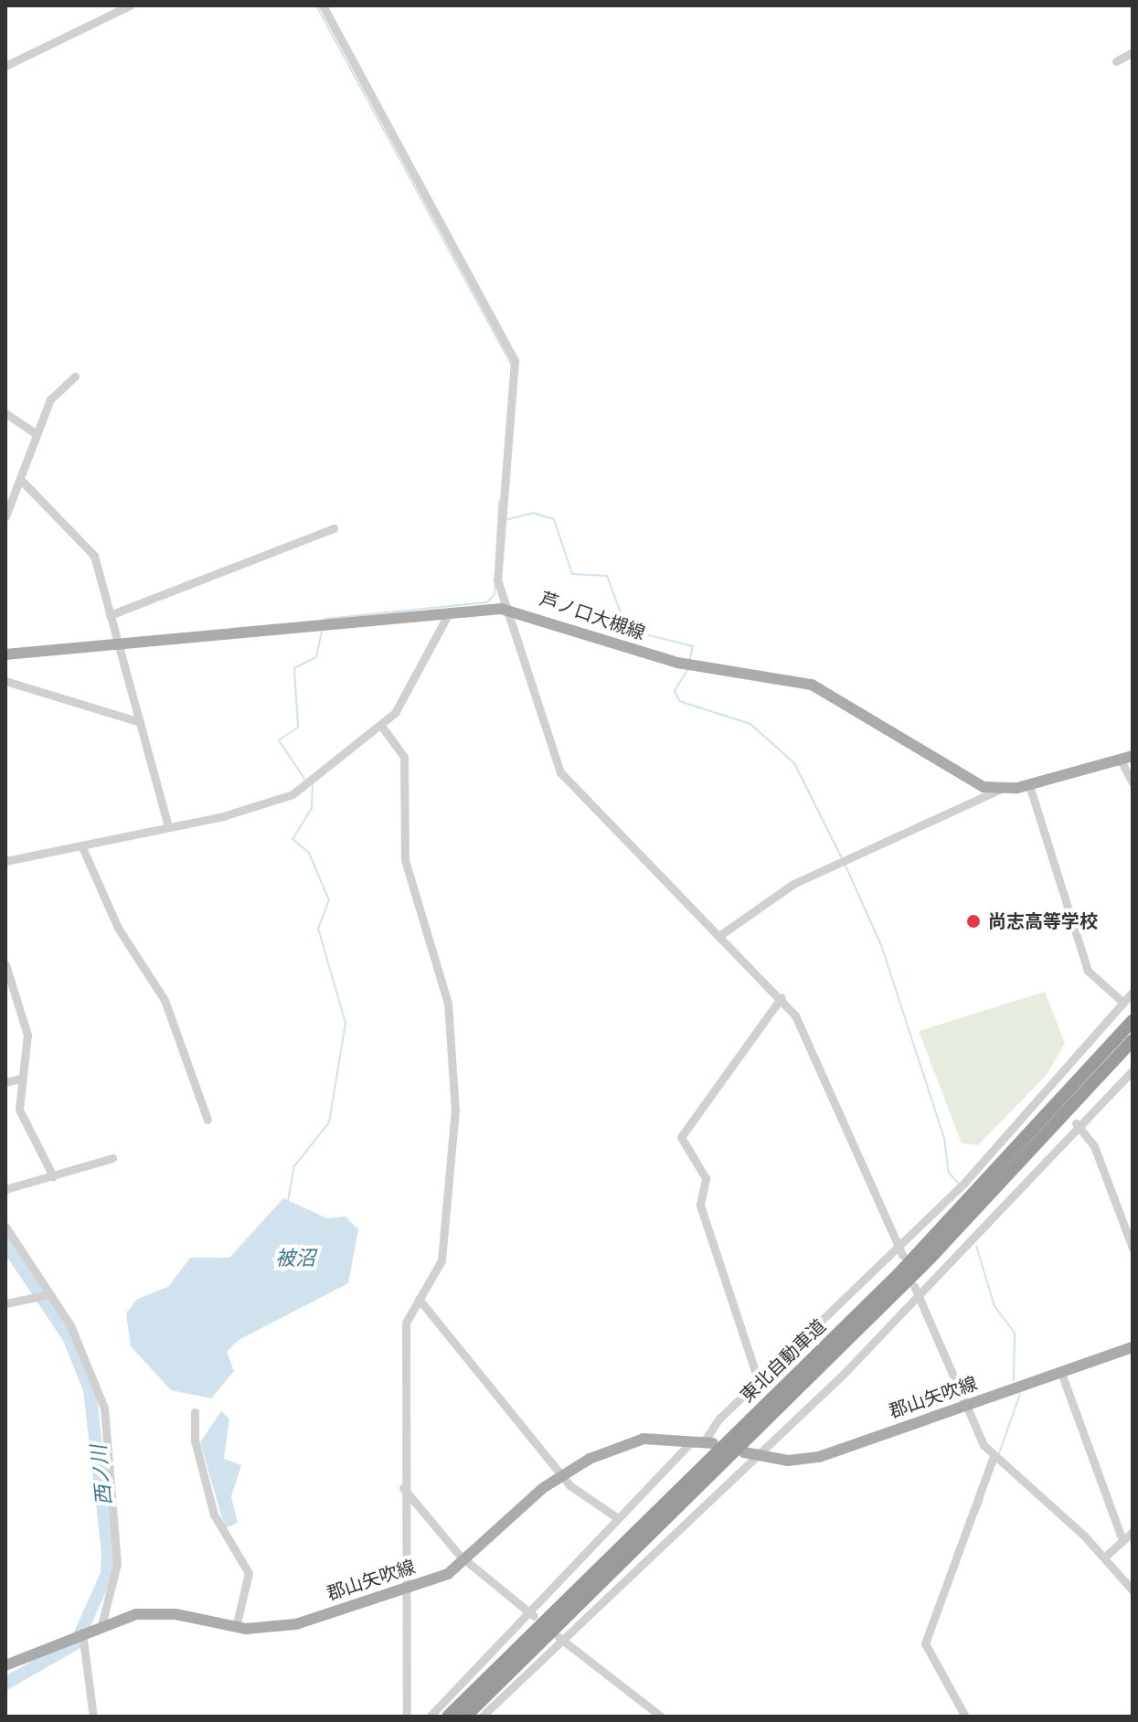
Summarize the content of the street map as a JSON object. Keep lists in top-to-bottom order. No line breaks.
{"streets":{"highway":["東北自動車道"],"main road":["芦ノ口大槻線","郡山矢吹線"]},"water":["被沼","西ノ川"],"places":["尚志高等学校"]}
